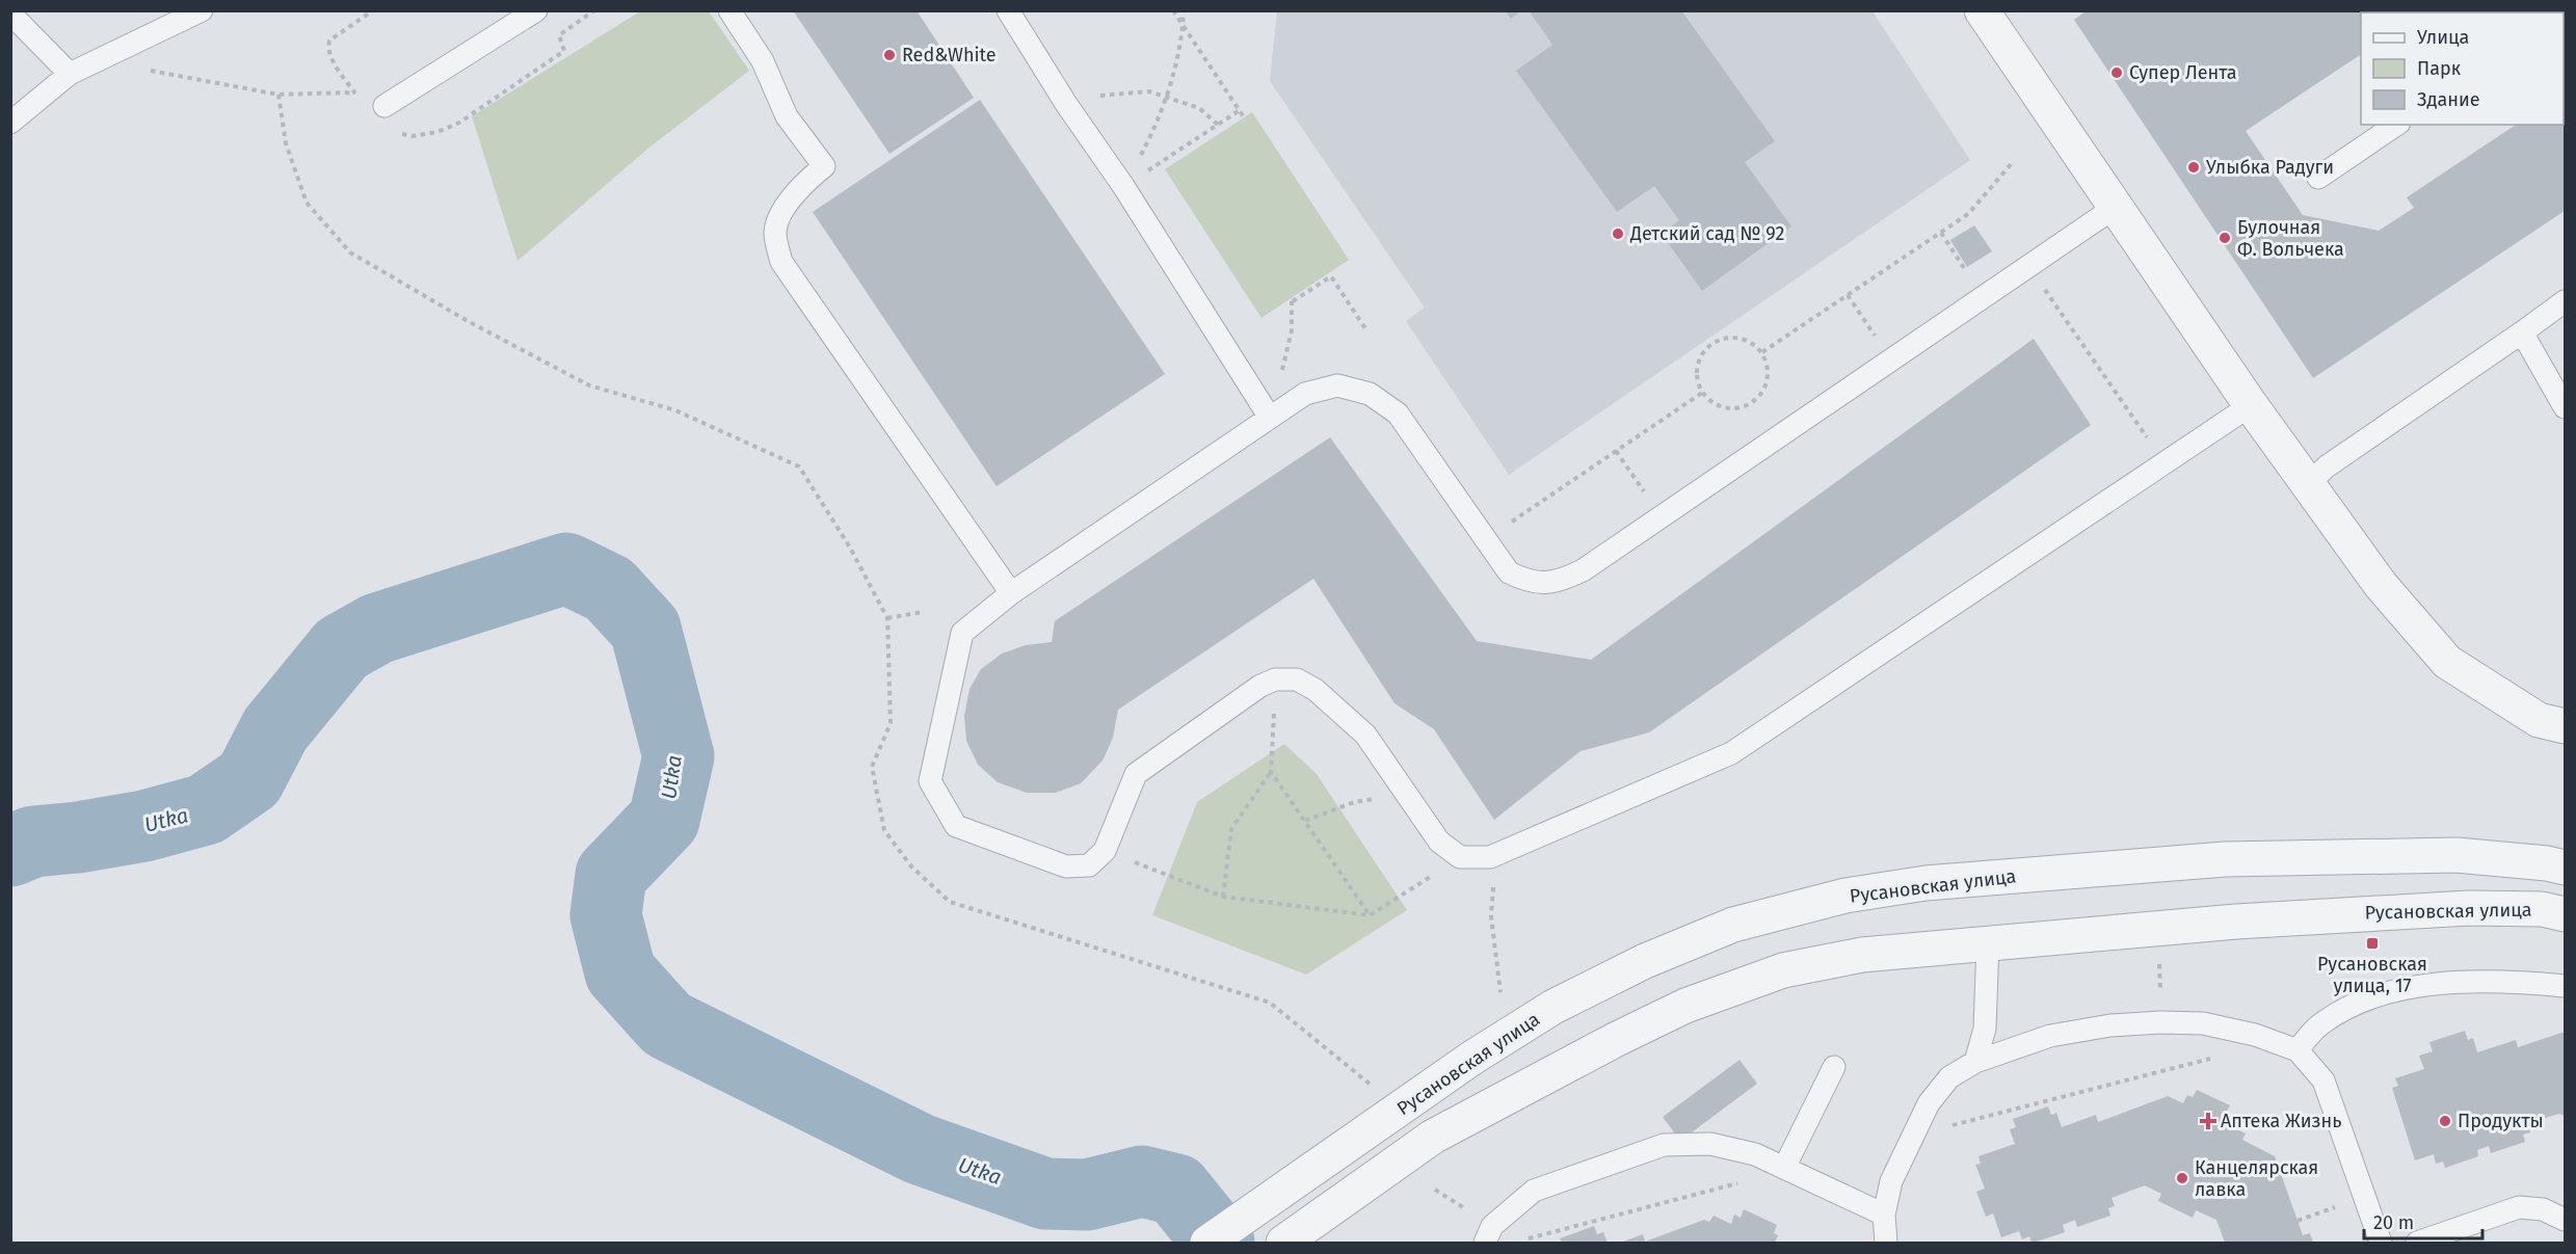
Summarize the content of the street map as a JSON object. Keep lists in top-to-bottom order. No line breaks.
{"streets":{"street":["Русановская улица"]},"water":["Utka"],"places":{"other":["Red&White","Супер Лента","Улыбка Радуги","Детский сад № 92","Булочная Ф. Вольчека","Продукты","Канцелярская лавка"],"transit":["Русановская улица, 17"],"health":["Аптека Жизнь"]},"legend":["Улица","Парк","Здание"],"scale_bar":"20 m"}
